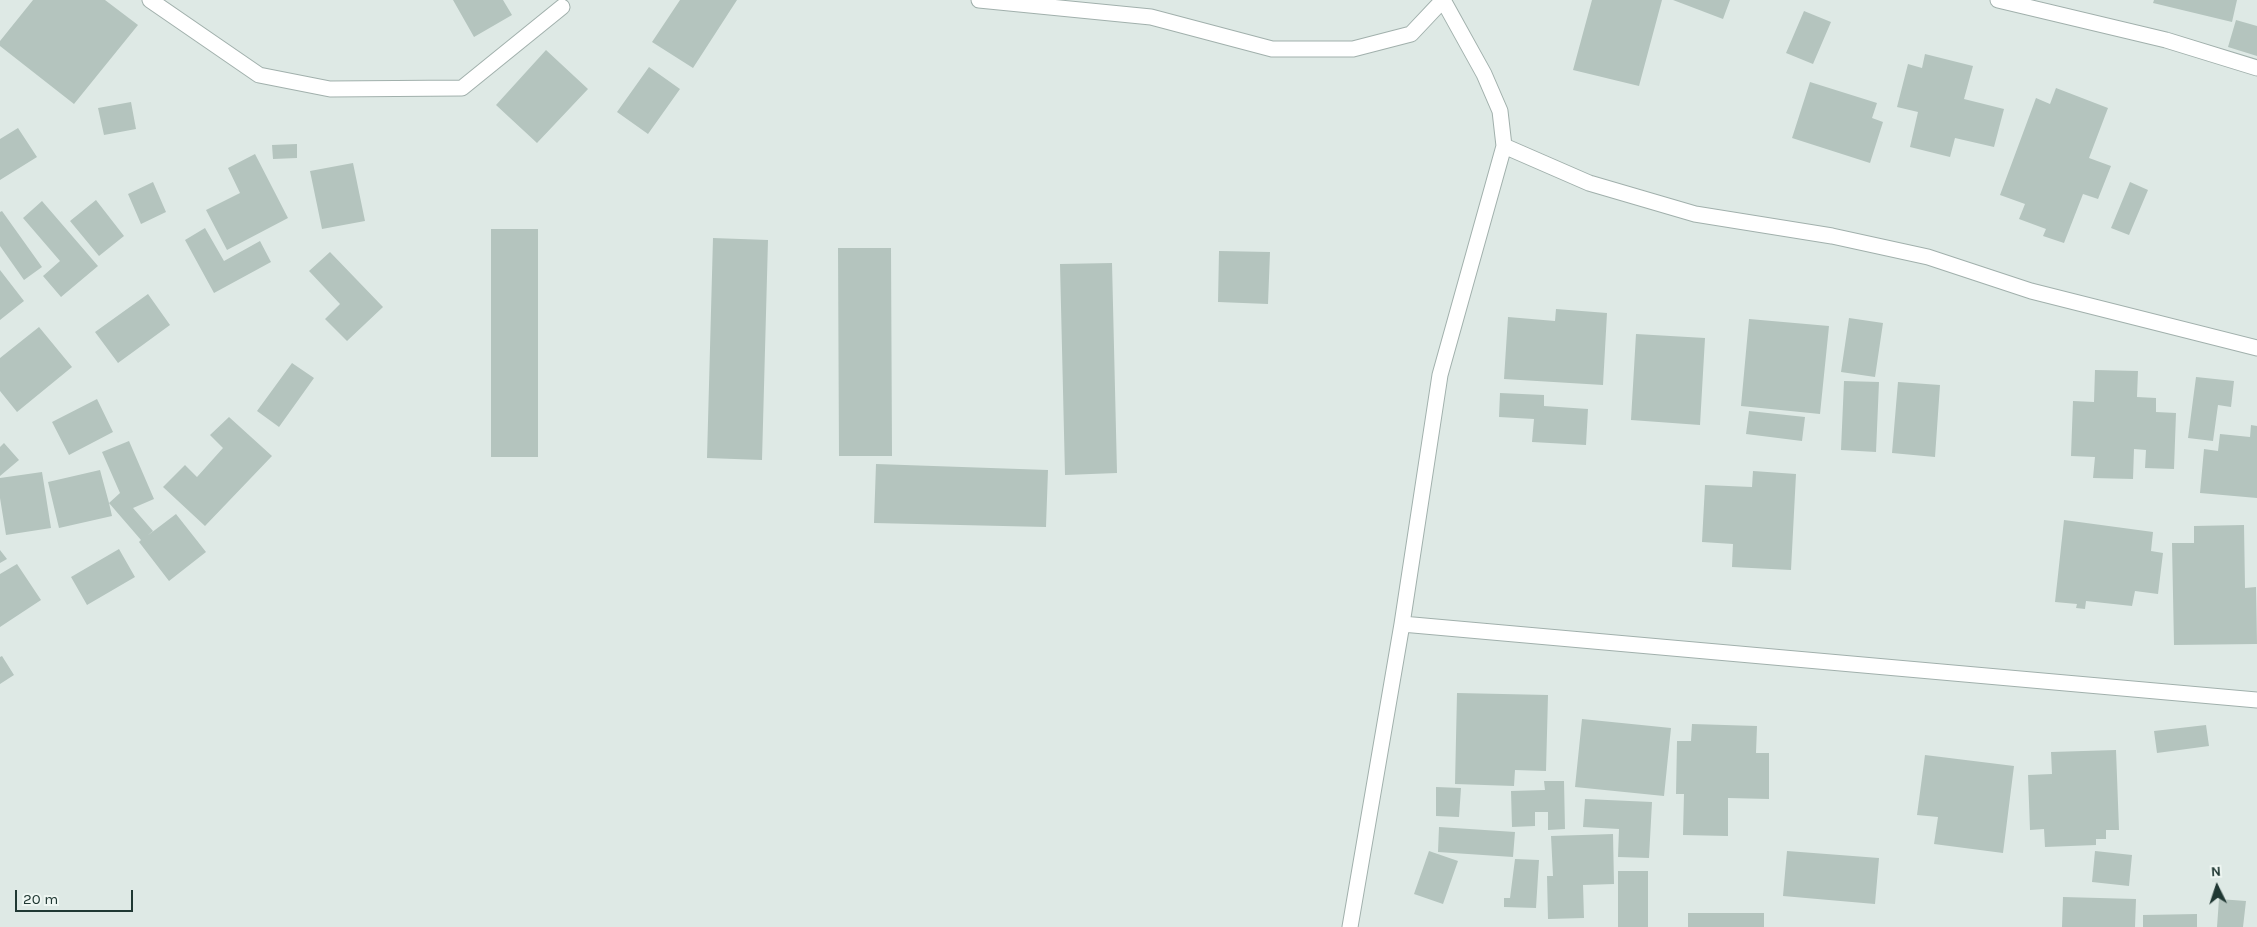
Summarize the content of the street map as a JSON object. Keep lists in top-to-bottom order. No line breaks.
{"scale_bar":"20 m","north":"top"}
